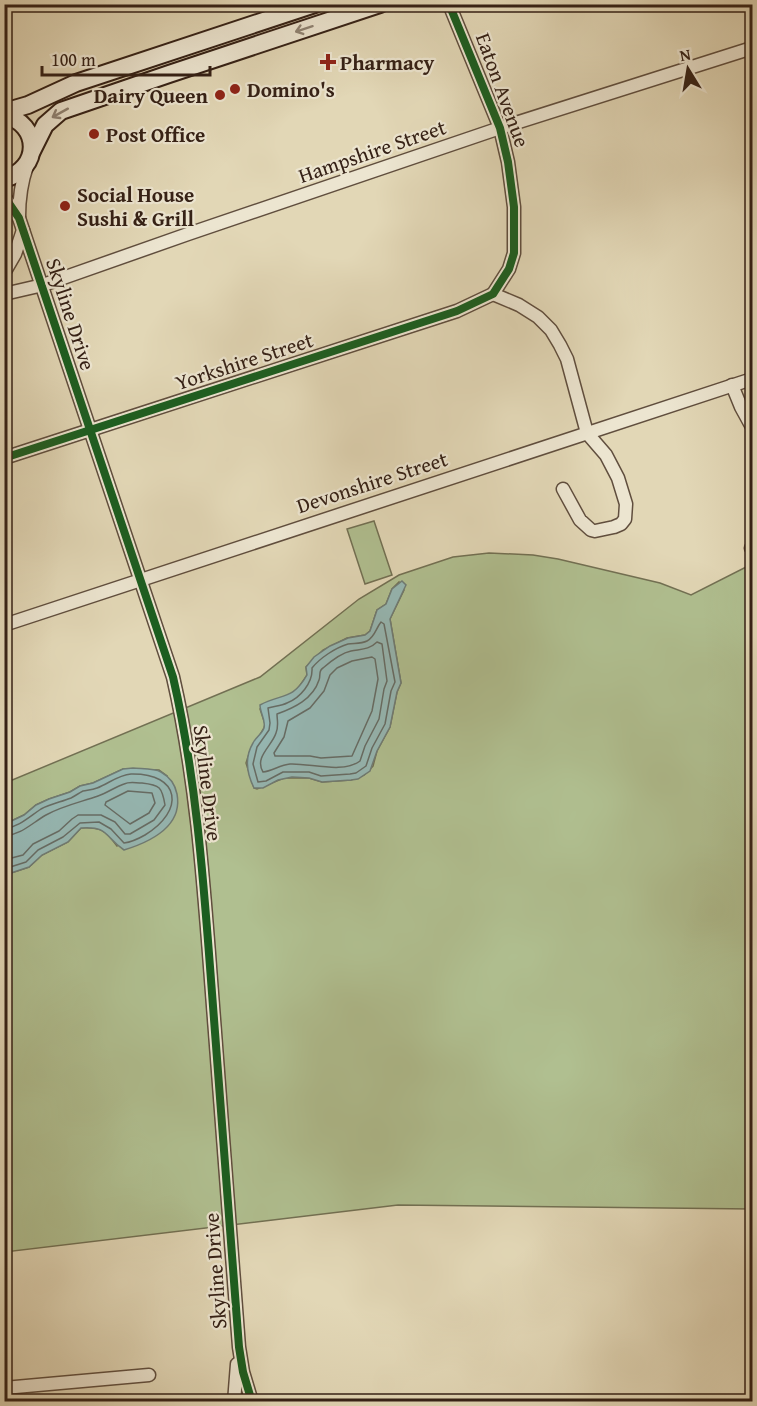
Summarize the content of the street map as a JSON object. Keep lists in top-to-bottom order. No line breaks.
{"streets":{"street":["Eaton Avenue","Hampshire Street","Skyline Drive","Yorkshire Street","Devonshire Street"]},"crossings":[["Eaton Avenue","Hampshire Street"],["Eaton Avenue","Yorkshire Street"],["Hampshire Street","Skyline Drive"],["Skyline Drive","Yorkshire Street"],["Skyline Drive","Devonshire Street"]],"places":{"health":["Pharmacy"],"other":["Domino's","Dairy Queen","Post Office","Social House Sushi & Grill"]},"scale_bar":"100 m","north":"top"}
